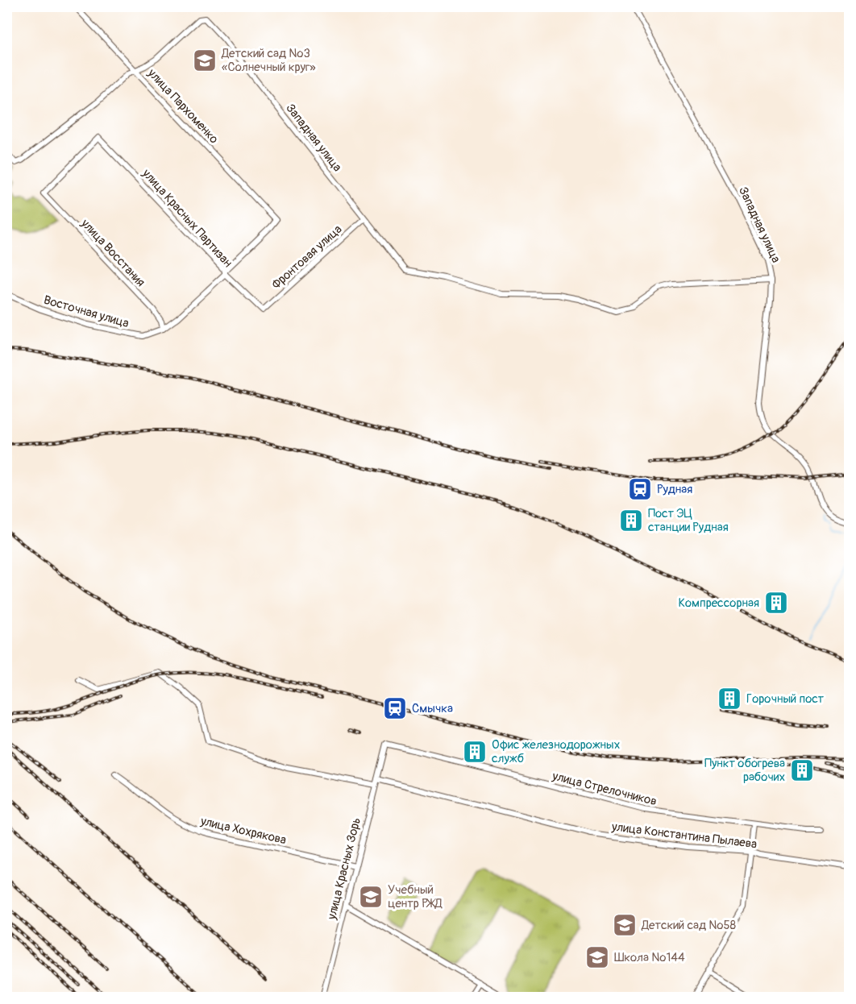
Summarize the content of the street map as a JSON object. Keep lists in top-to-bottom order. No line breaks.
{"streets":{"street":["улица Пархоменко","Западная улица","улица Красных Партизан","улица Восстания","Фронтовая улица","Восточная улица","улица Стрелочников","улица Хохрякова","улица Константина Пылаева","улица Красных Зорь"]},"crossings":[["улица Пархоменко","Западная улица"],["улица Пархоменко","улица Красных Партизан"],["Западная улица","Фронтовая улица"],["улица Красных Партизан","улица Восстания"],["улица Красных Партизан","Фронтовая улица"],["улица Восстания","Восточная улица"],["улица Стрелочников","улица Красных Зорь"],["улица Хохрякова","улица Красных Зорь"],["улица Константина Пылаева","улица Красных Зорь"]],"places":{"school or university":["Детский сад №3 «Солнечный круг»","Учебный центр РЖД","Детский сад №58","Школа №144"],"station":["Рудная","Смычка"],"building":["Пост ЭЦ станции Рудная","Компрессорная","Горочный пост","Офис железнодорожных служб","Пункт обогрева рабочих"]}}
